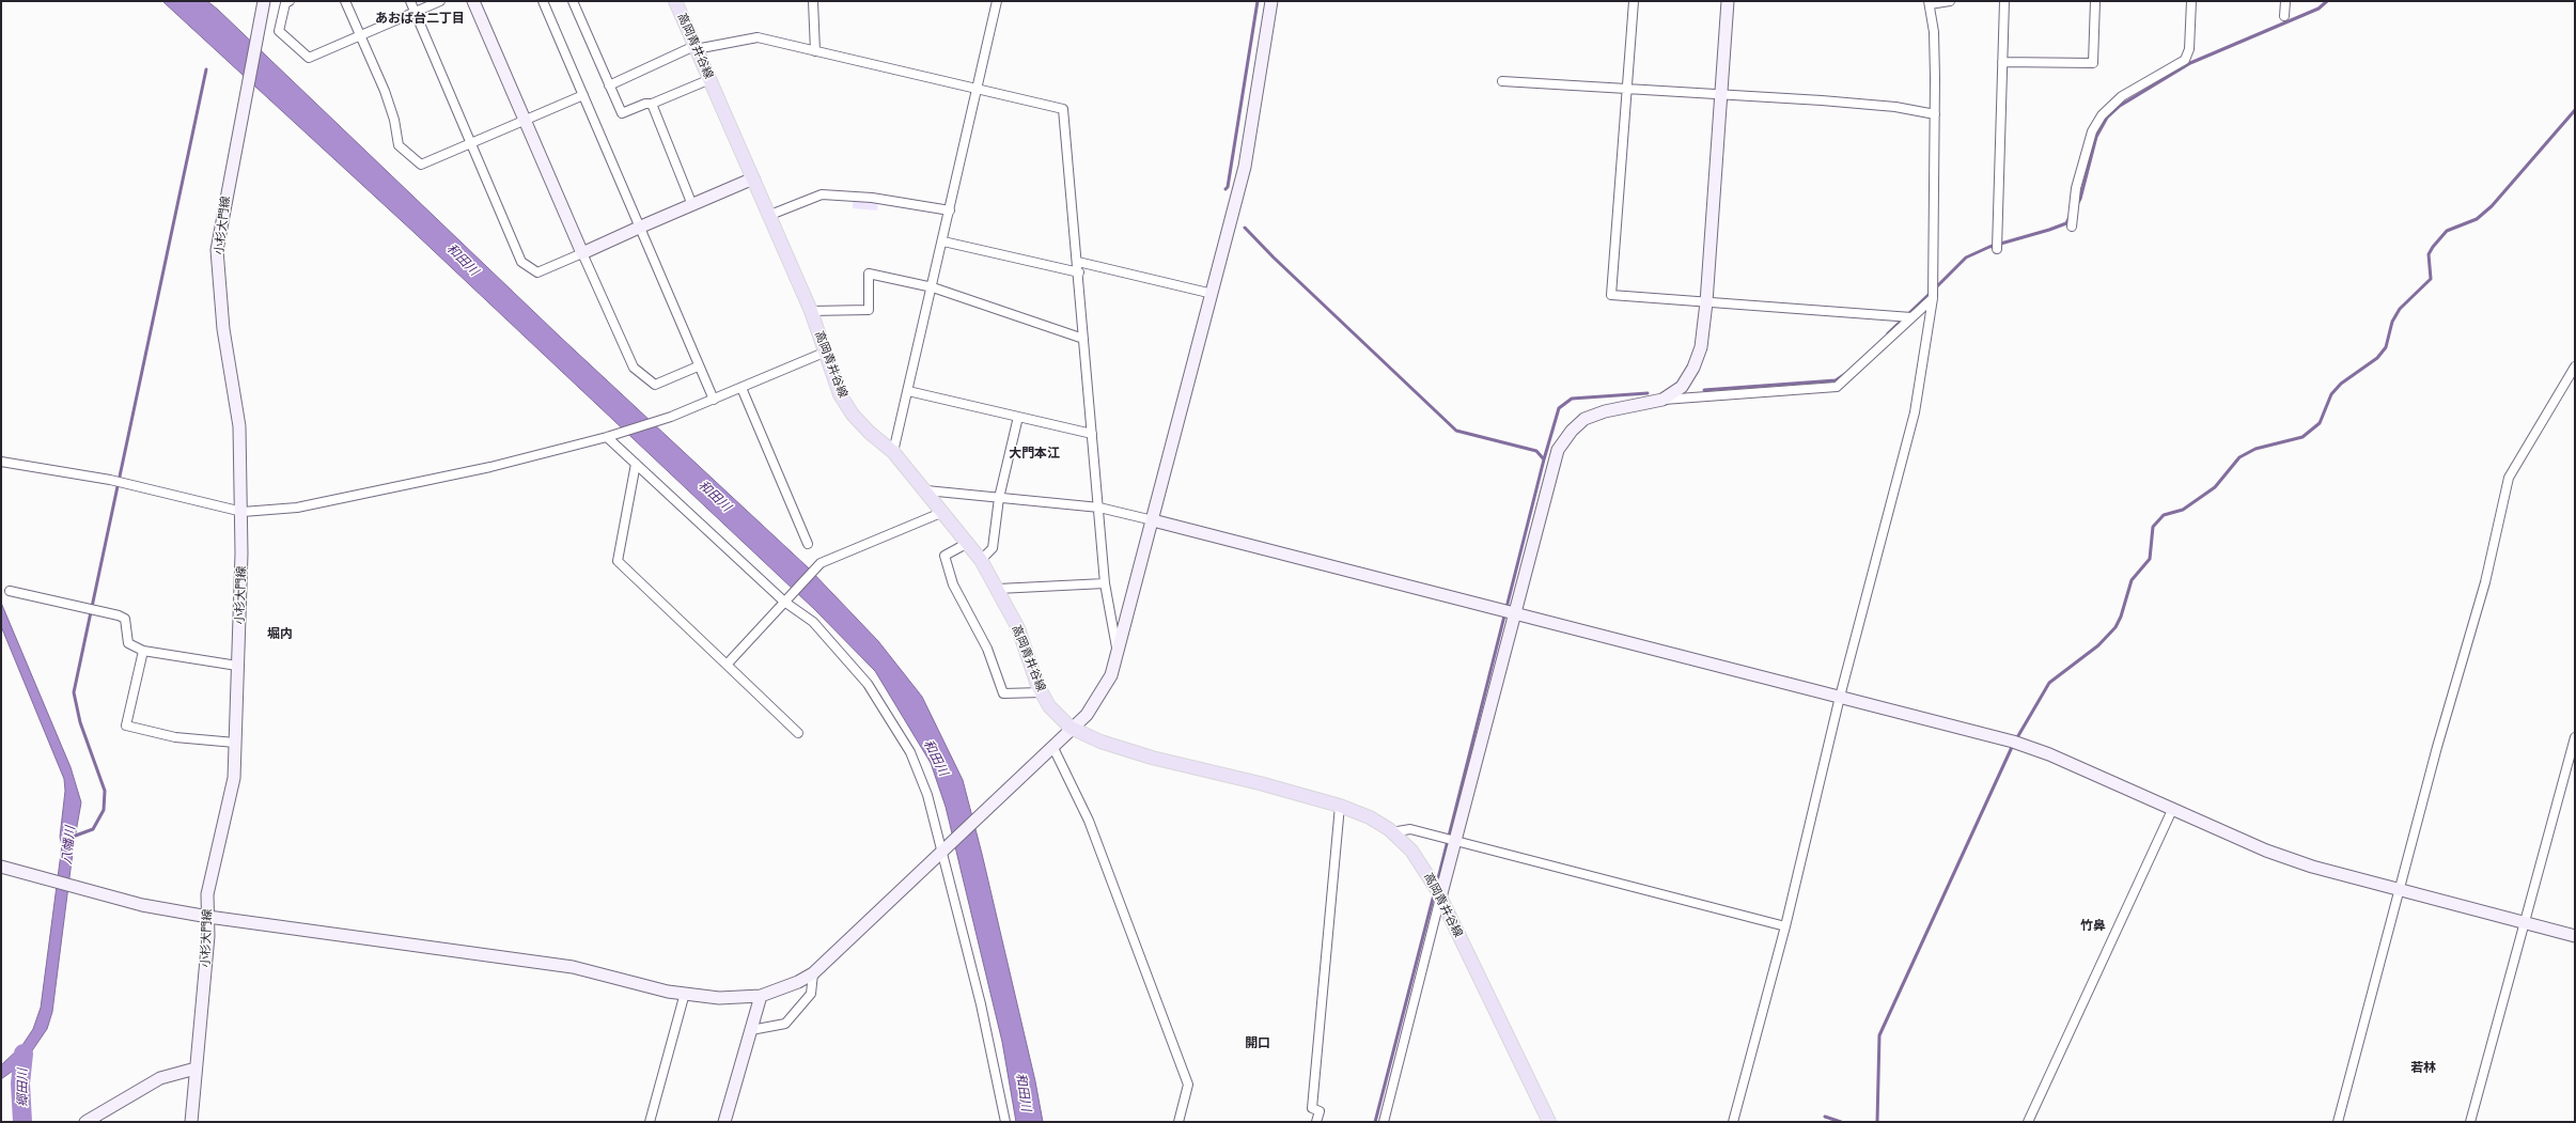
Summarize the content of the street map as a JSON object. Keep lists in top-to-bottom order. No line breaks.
{"streets":{"main road":["高岡青井谷線"],"street":["小杉大門線"]},"districts":["あおば台二丁目","大門本江","堀内","竹鼻","開口","若林"],"water":["和田川","八幡川","郷田川"]}
